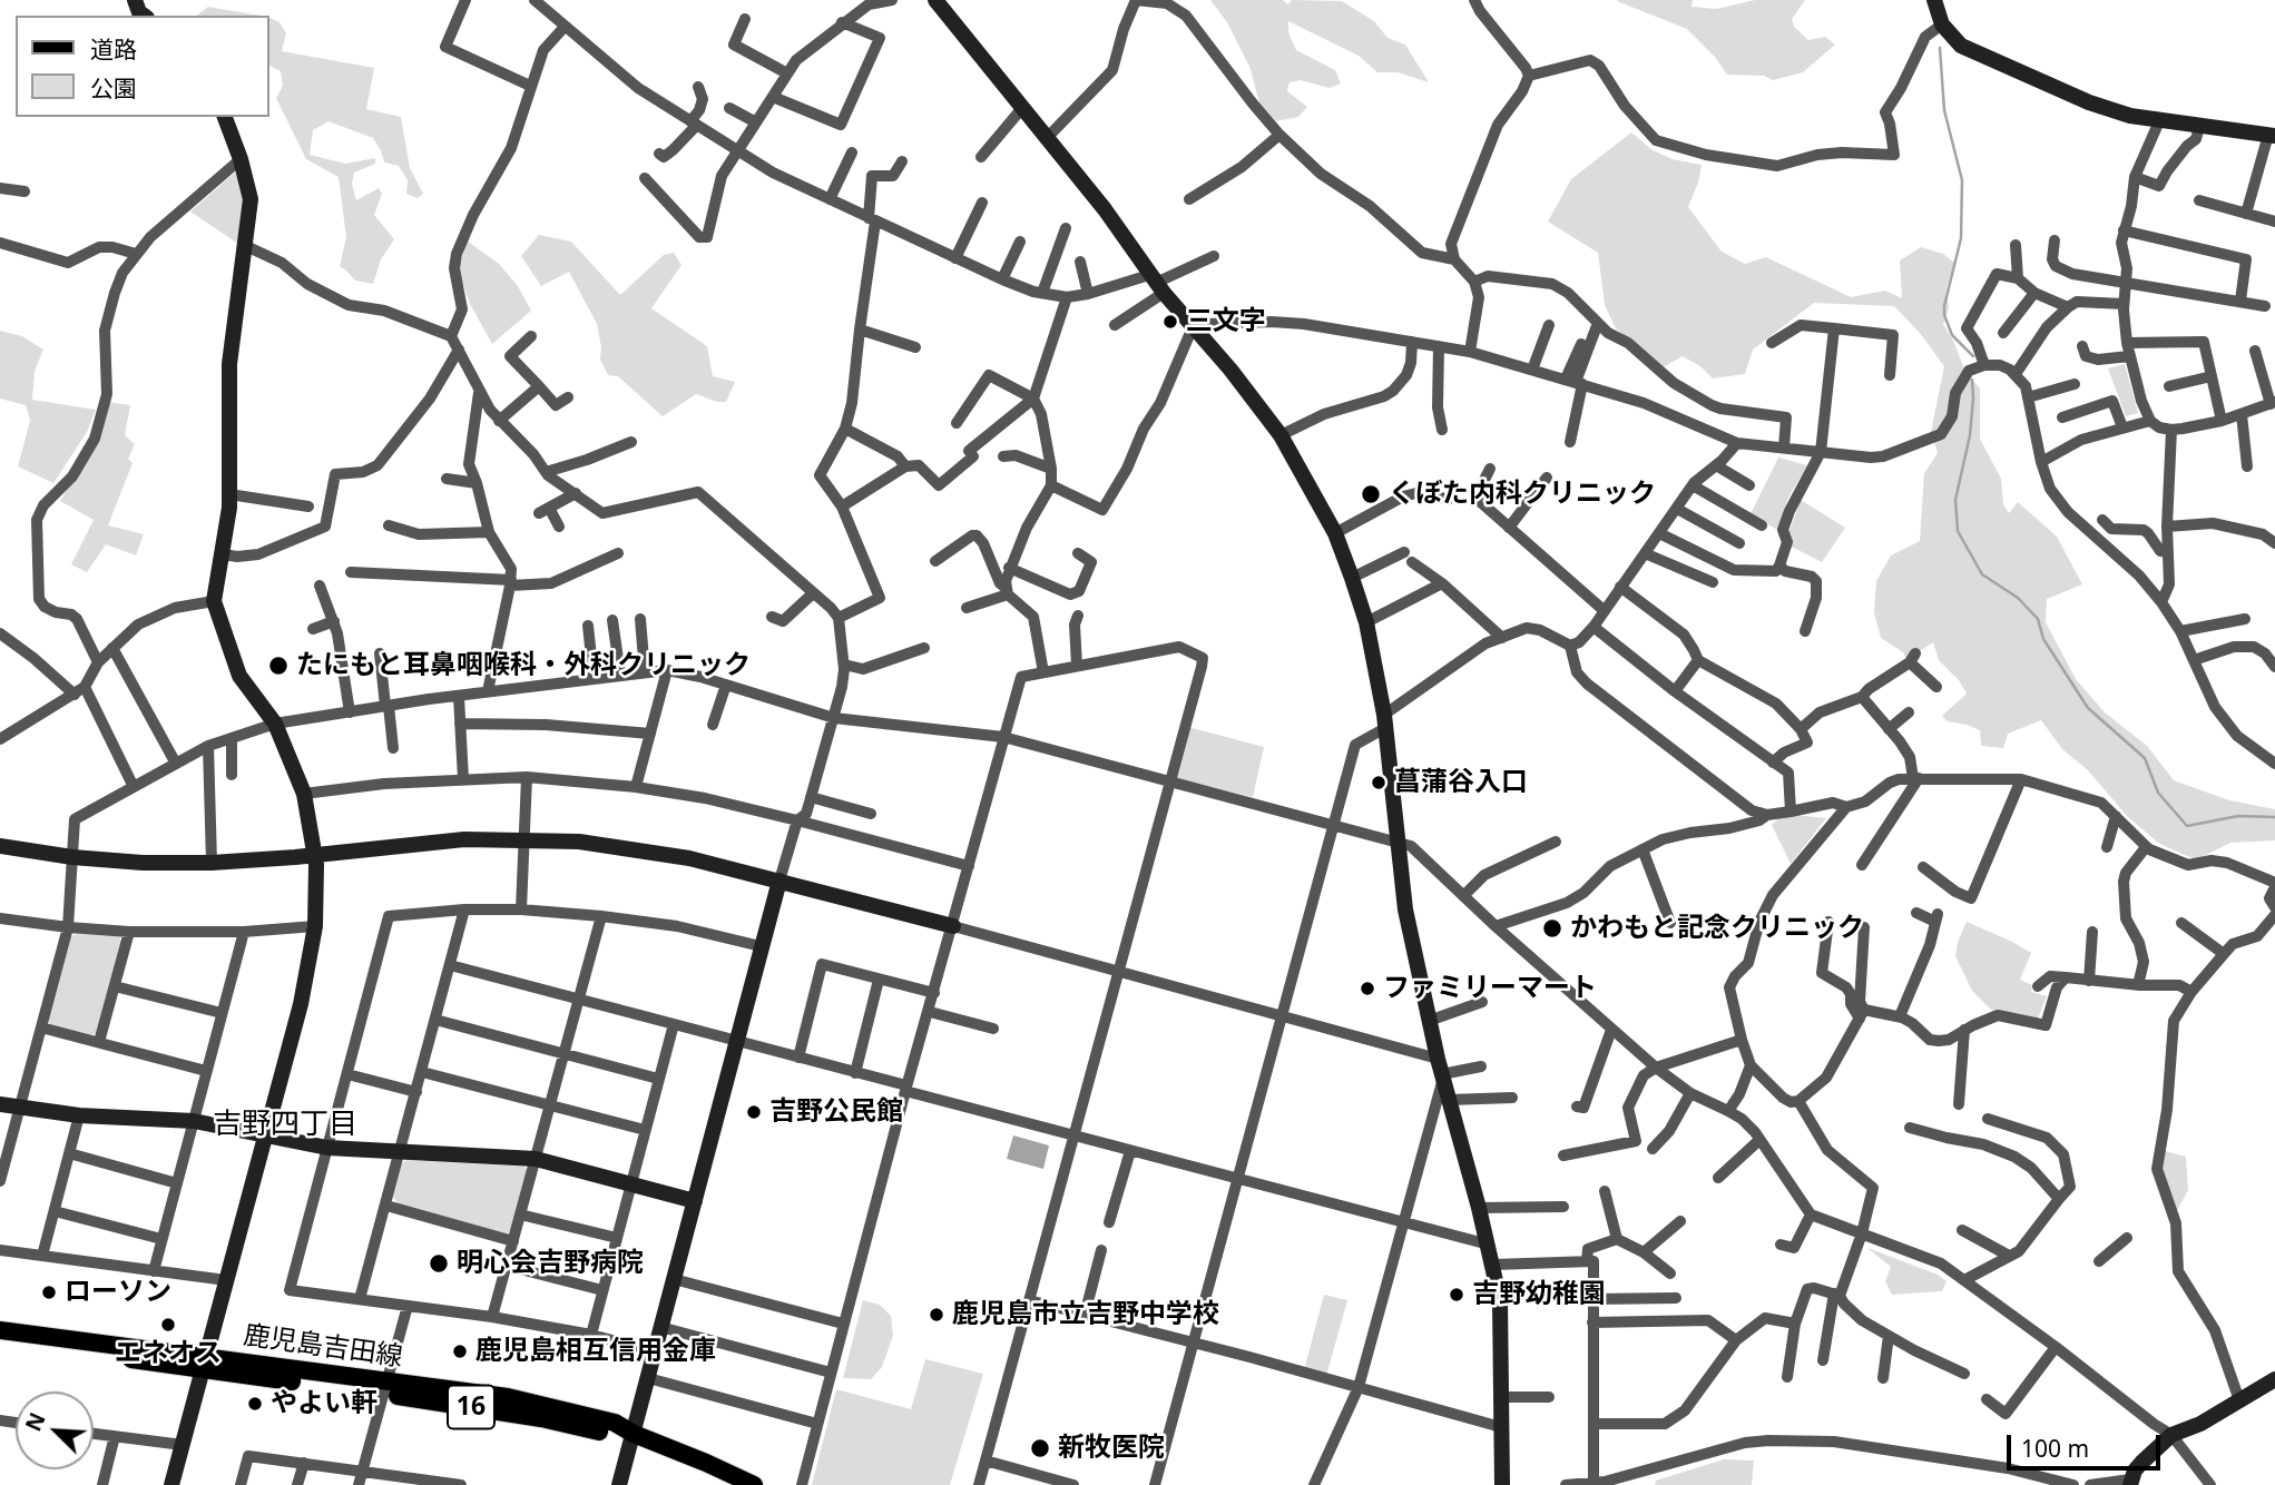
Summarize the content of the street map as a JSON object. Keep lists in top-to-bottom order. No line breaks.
{"streets":{"main road":["鹿児島吉田線","16"]},"districts":["吉野四丁目"],"places":["三文字","くぼた内科クリニック","たにもと耳鼻咽喉科・外科クリニック","菖蒲谷入口","かわもと記念クリニック","ファミリーマート","吉野公民館","明心会吉野病院","ローソン","吉野幼稚園","鹿児島市立吉野中学校","エネオス","鹿児島相互信用金庫","やよい軒","新牧医院"],"legend":["道路","公園"],"scale_bar":"100 m","north":"top left"}
